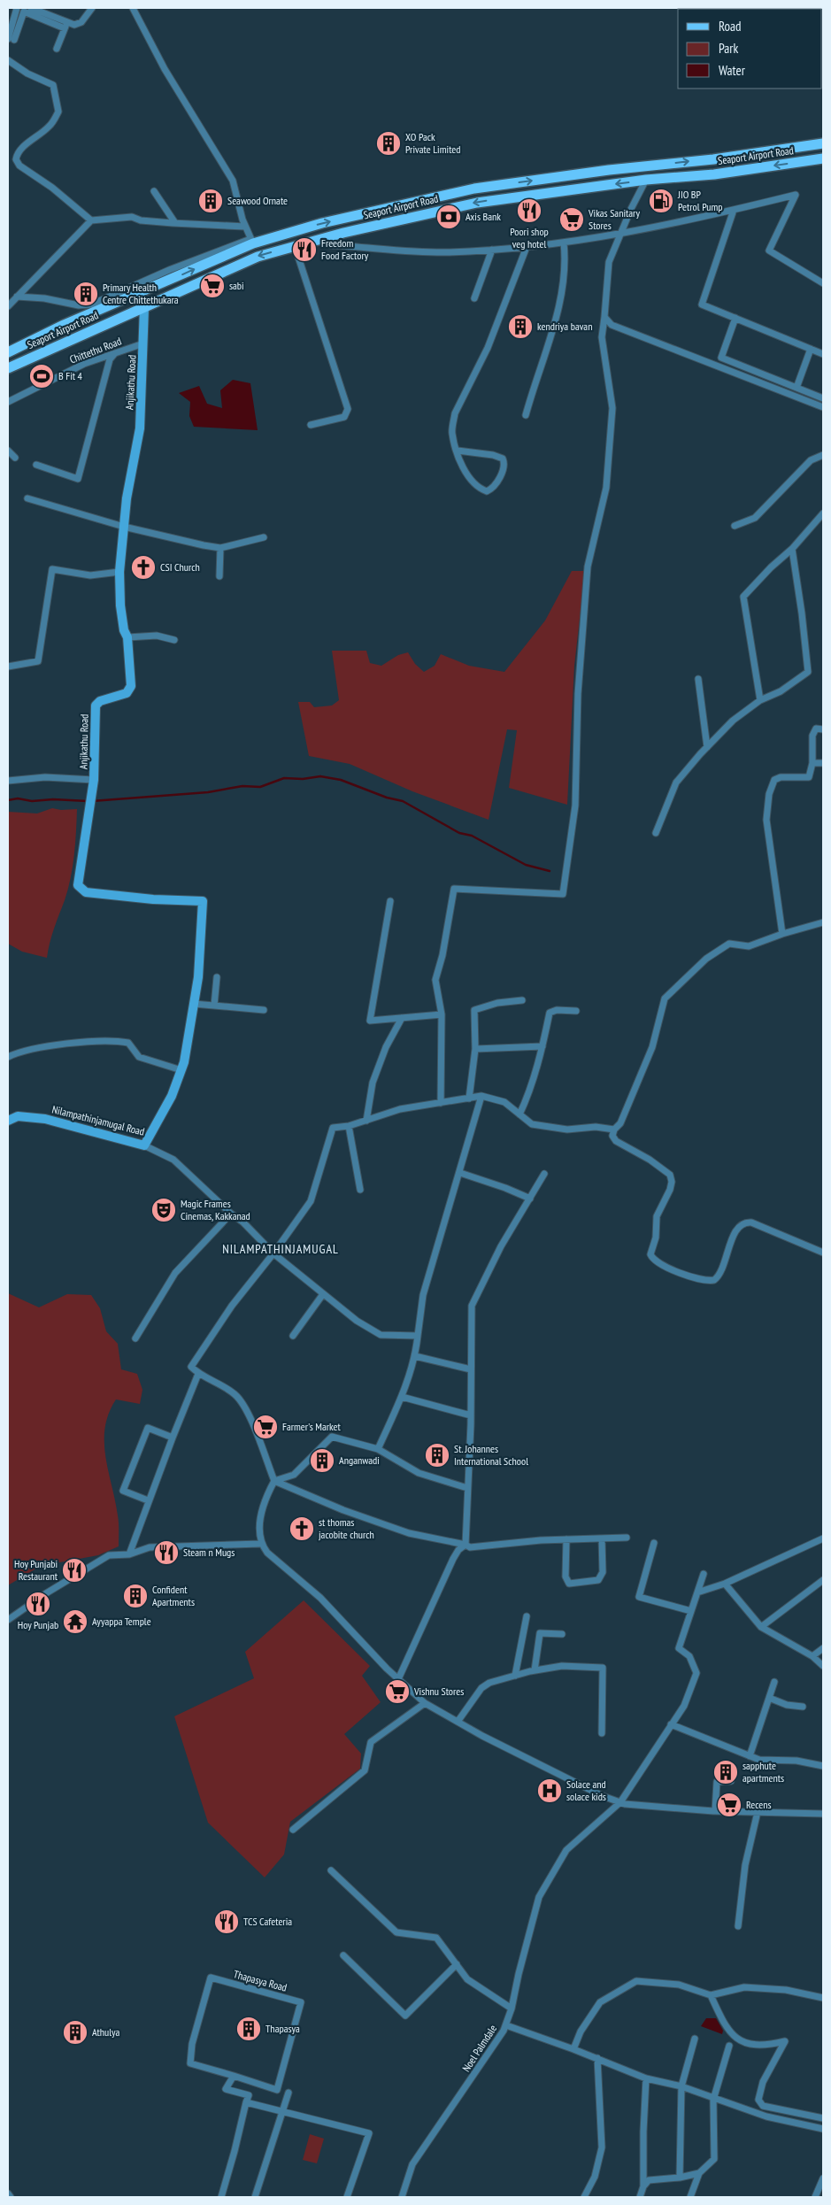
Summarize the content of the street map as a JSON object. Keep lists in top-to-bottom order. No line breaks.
{"streets":{"main road":["Seaport Airport Road"],"street":["Chittethu Road","Anjikathu Road","Nilampathinjamugal Road","Thapasya Road","Noel Palmdale"]},"crossings":[["Seaport Airport Road","Anjikathu Road"],["Chittethu Road","Anjikathu Road"],["Anjikathu Road","Nilampathinjamugal Road"]],"districts":["NILAMPATHINJAMUGAL"],"places":{"building":["XO Pack Private Limited","Seawood Ornate","Primary Health Centre Chittethukara","kendriya bavan","St. Johannes International School","Anganwadi","Confident Apartments","sapphute apartments","Thapasya","Athulya"],"fuel station":["JIO BP Petrol Pump"],"restaurant":["Poori shop veg hotel","Freedom Food Factory","Steam n Mugs","Hoy Punjabi Restaurant","Hoy Punjab","TCS Cafeteria"],"bank":["Axis Bank"],"supermarket":["Vikas Sanitary Stores","sabi","Farmer's Market","Vishnu Stores","Recens"],"sports":["B Fit 4"],"church":["CSI Church","st thomas jacobite church"],"theatre":["Magic Frames Cinemas, Kakkanad"],"temple":["Ayyappa Temple"],"hospital":["Solace and solace kids"]},"legend":["Road","Park","Water"]}
